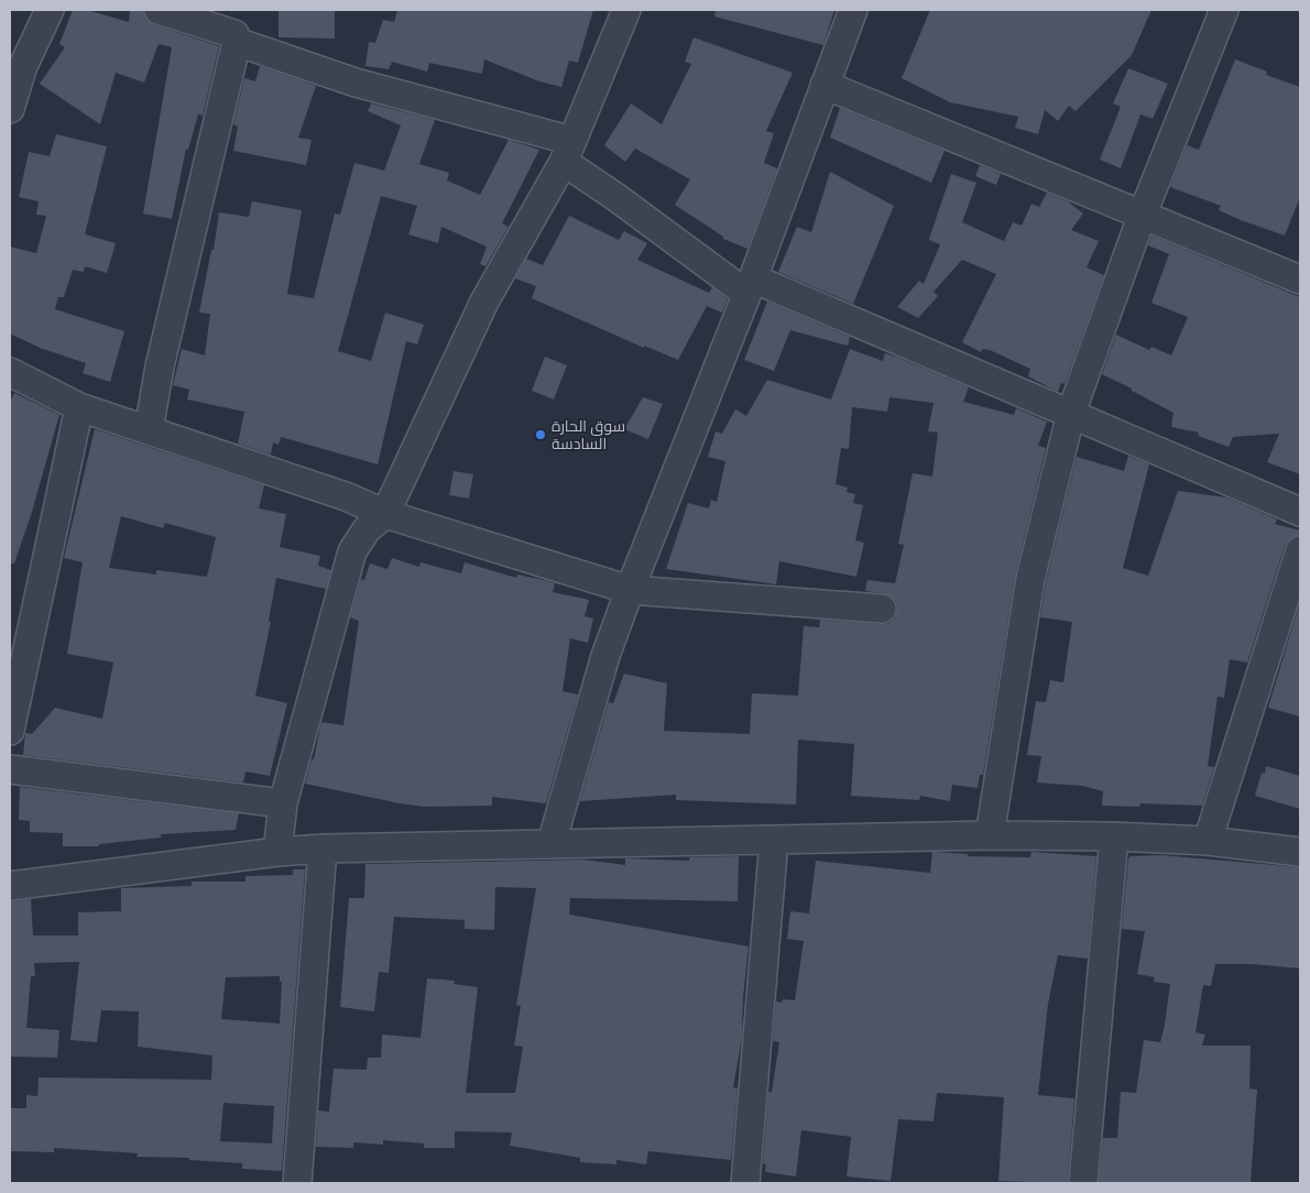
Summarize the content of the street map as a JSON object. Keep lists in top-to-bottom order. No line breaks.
{"places":["سوق الحارة السادسة"]}
